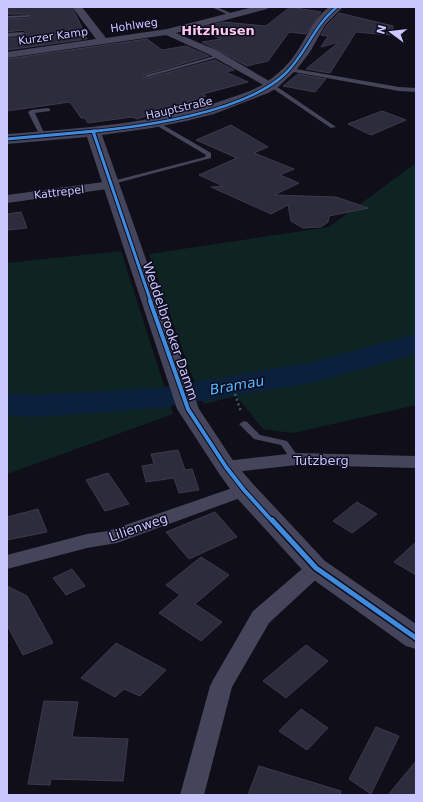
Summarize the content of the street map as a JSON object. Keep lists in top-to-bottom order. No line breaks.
{"streets":{"street":["Hohlweg","Kurzer Kamp","Hauptstraße","Kattrepel","Weddelbrooker Damm","Tutzberg","Lilienweg"]},"crossings":[["Hohlweg","Kurzer Kamp"],["Hohlweg","Hauptstraße"],["Hauptstraße","Weddelbrooker Damm"],["Kattrepel","Weddelbrooker Damm"],["Weddelbrooker Damm","Tutzberg"],["Weddelbrooker Damm","Lilienweg"]],"districts":["Hitzhusen"],"water":["Bramau"],"north":"left"}
